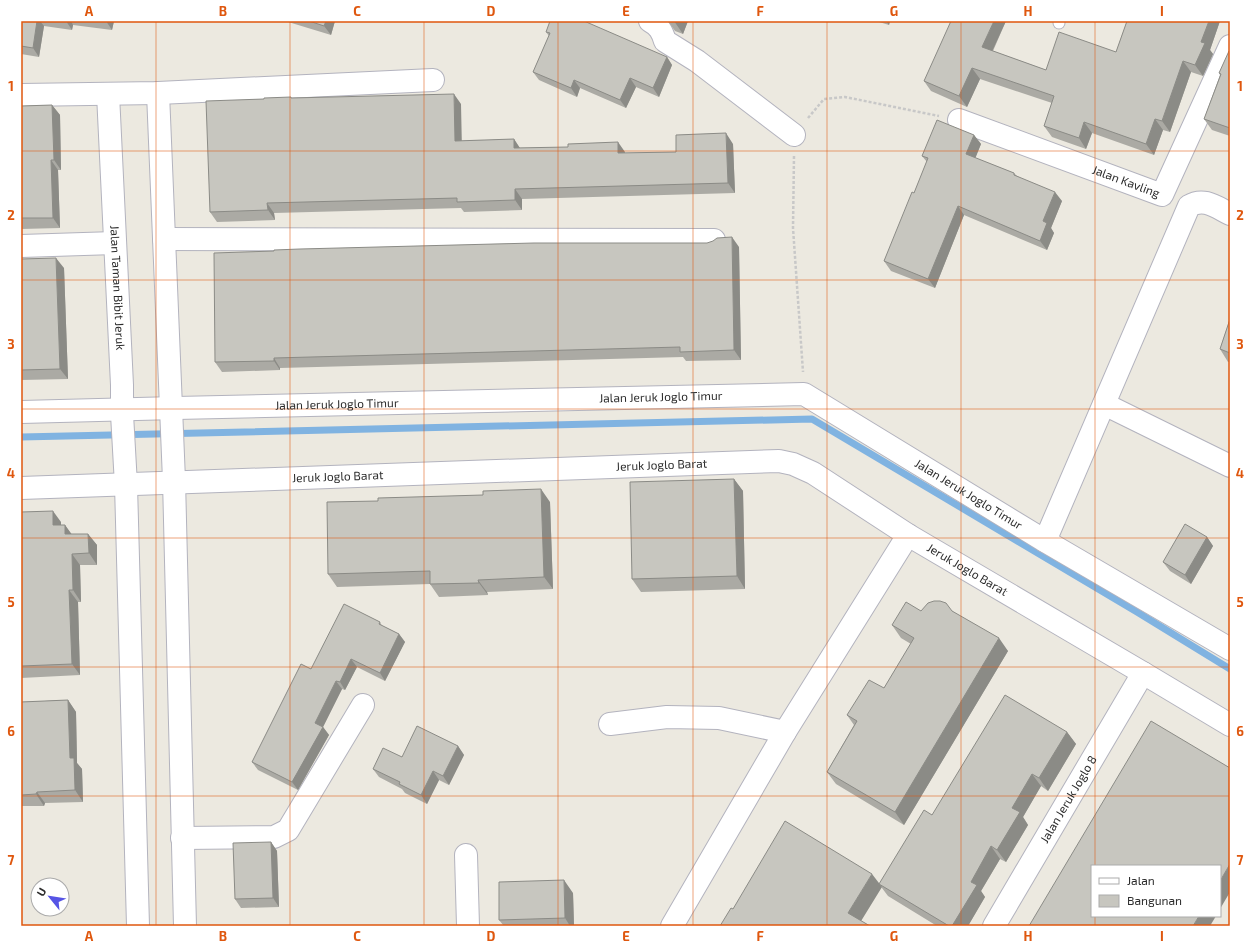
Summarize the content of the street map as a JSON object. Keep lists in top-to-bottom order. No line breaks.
{"streets":{"street":["Jalan Kavling","Jalan Taman Bibit Jeruk","Jalan Jeruk Joglo Timur","Jeruk Joglo Barat","Jalan Jeruk Joglo 8"]},"crossings":[["Jalan Taman Bibit Jeruk","Jalan Jeruk Joglo Timur"],["Jalan Taman Bibit Jeruk","Jeruk Joglo Barat"],["Jeruk Joglo Barat","Jalan Jeruk Joglo 8"]],"legend":["Jalan","Bangunan"],"north":"top left","grid":{"columns":["A","B","C","D","E","F","G","H","I"],"rows":["1","2","3","4","5","6","7"]}}
